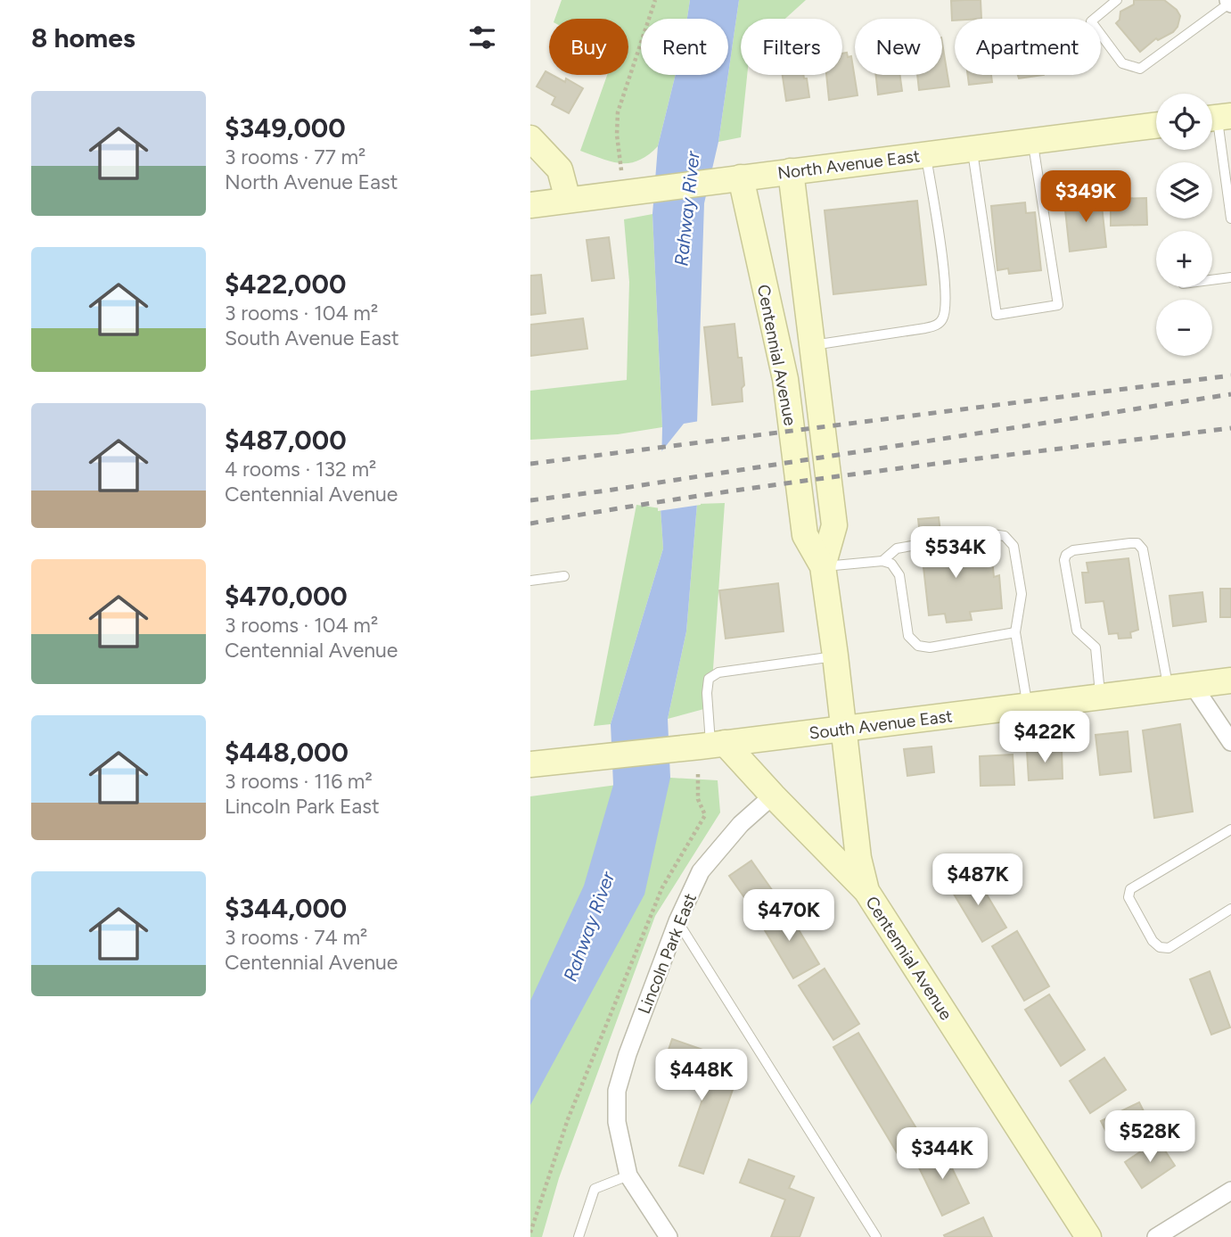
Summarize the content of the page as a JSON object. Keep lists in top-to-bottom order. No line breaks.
{"streets":{"street":["North Avenue East","Centennial Avenue","South Avenue East","Lincoln Park East"]},"crossings":[["North Avenue East","Centennial Avenue"],["Centennial Avenue","South Avenue East"]],"water":["Rahway River"],"page":{"heading":"8 homes","chip":["Buy","Rent","Filters","New","Apartment"],"list":[{"name":"$349,000","note":"3 rooms · 77 m² · North Avenue East"},{"name":"$422,000","note":"3 rooms · 104 m² · South Avenue East"},{"name":"$487,000","note":"4 rooms · 132 m² · Centennial Avenue"},{"name":"$470,000","note":"3 rooms · 104 m² · Centennial Avenue"},{"name":"$448,000","note":"3 rooms · 116 m² · Lincoln Park East"},{"name":"$344,000","note":"3 rooms · 74 m² · Centennial Avenue"}],"map_buttons":["+","−"],"price":["$349K","$534K","$422K","$487K","$470K","$448K","$528K","$344K"]}}
